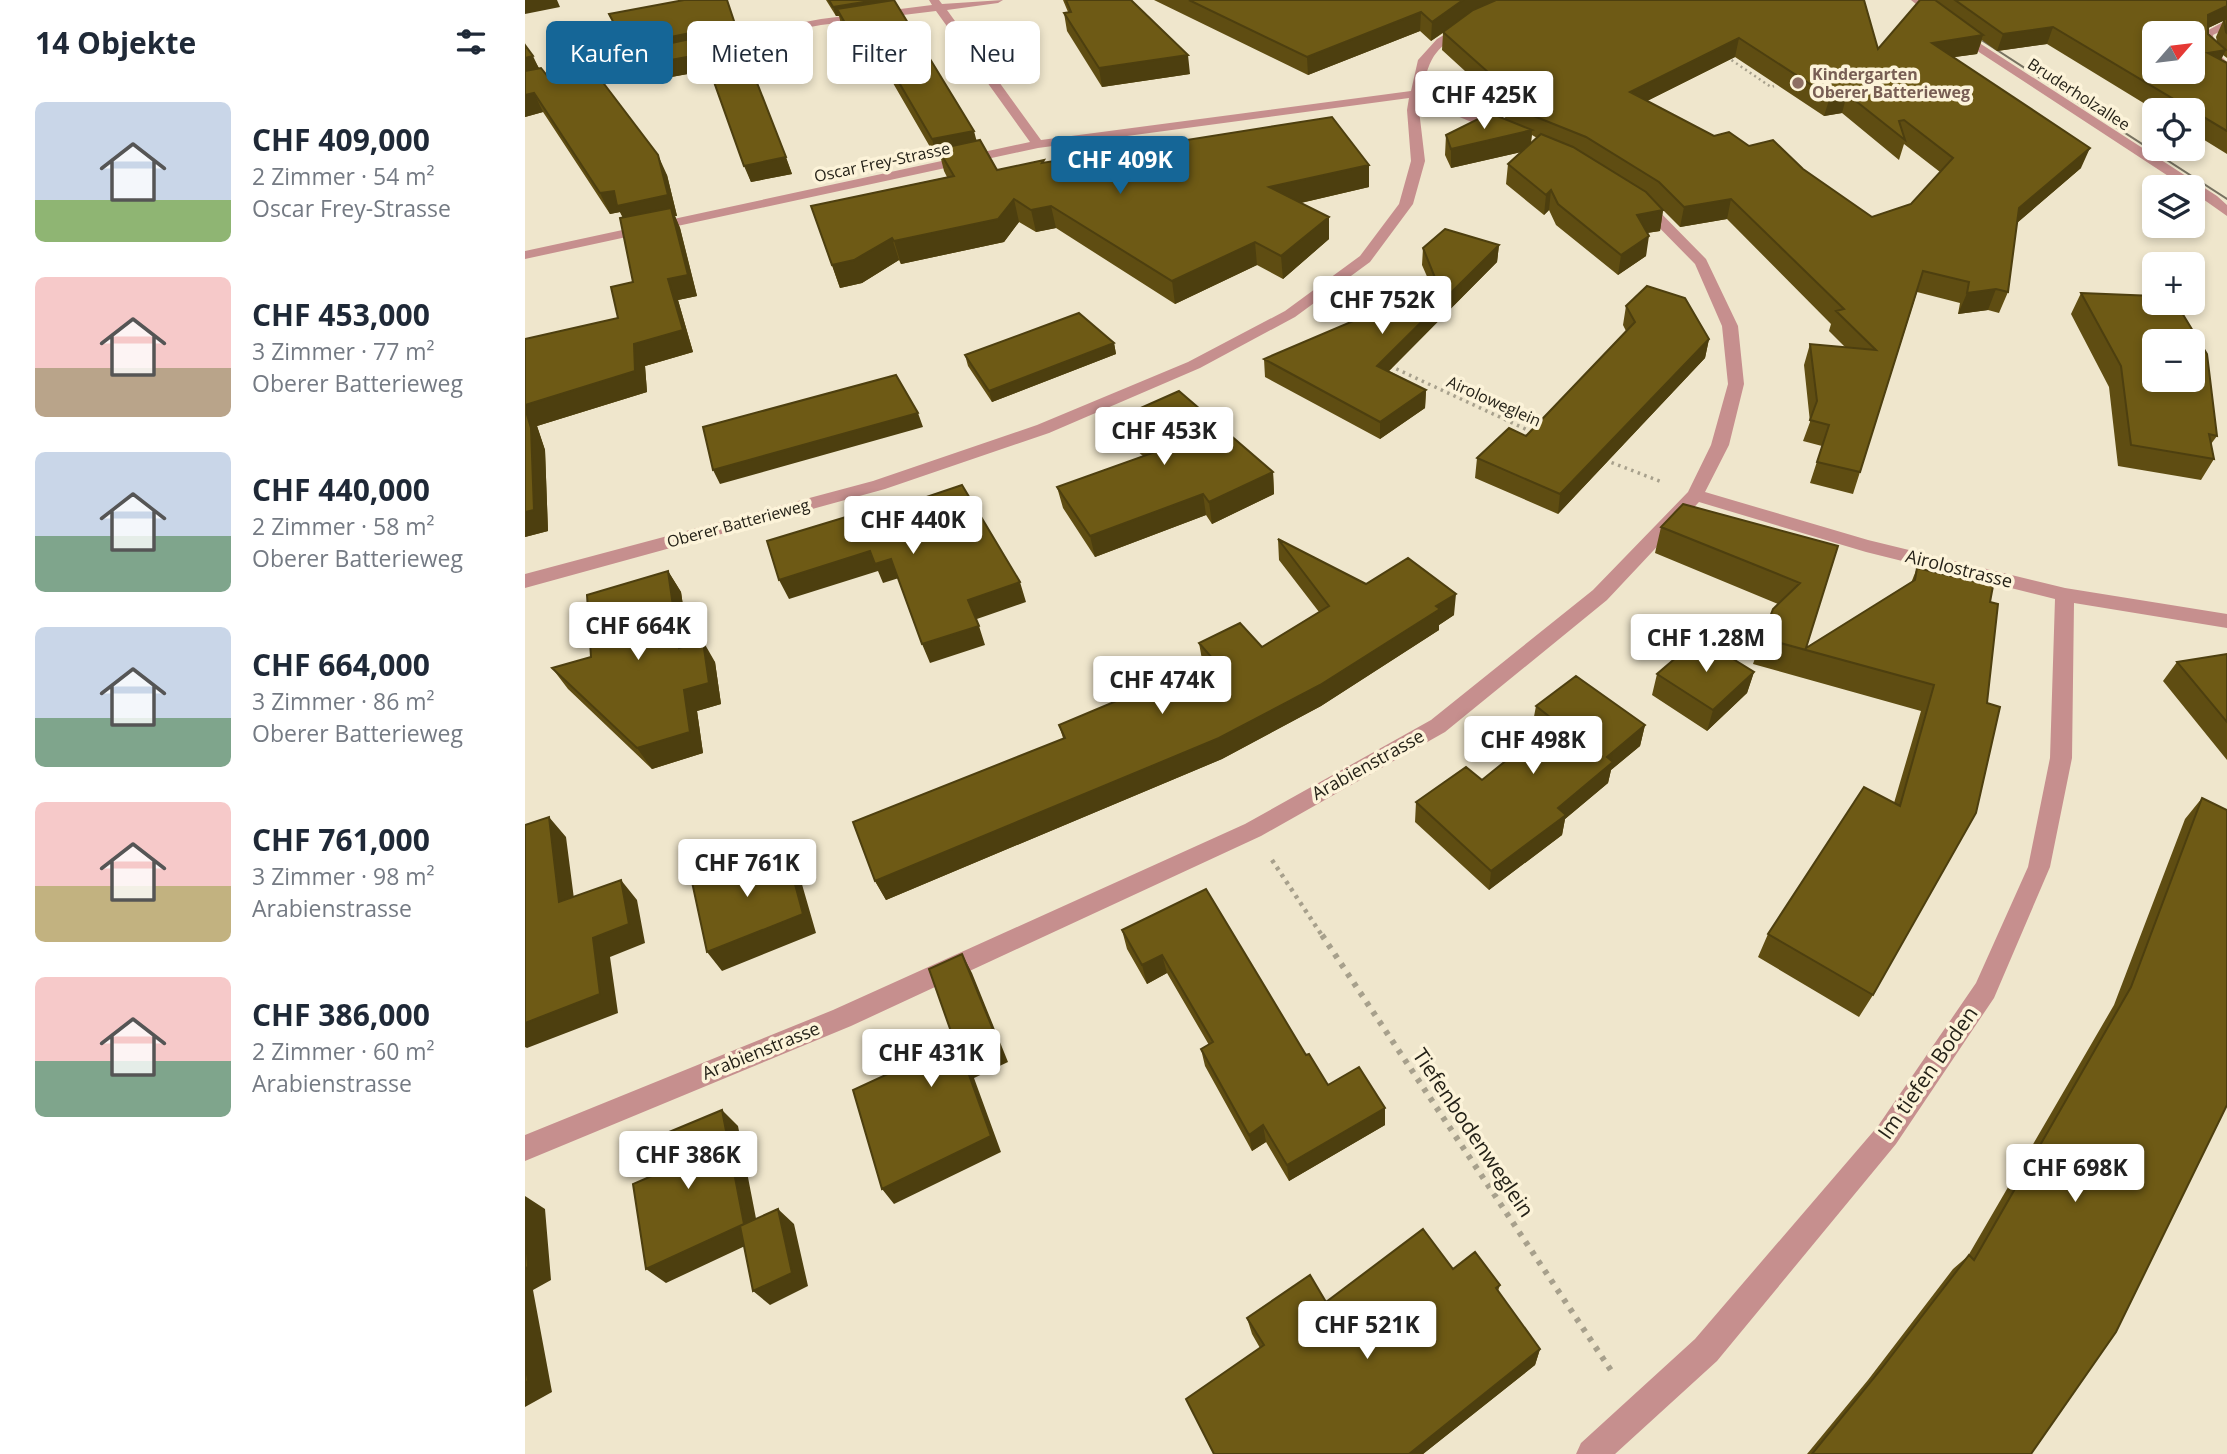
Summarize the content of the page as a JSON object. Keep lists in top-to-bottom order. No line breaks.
{"streets":{"street":["Bruderholzallee","Oscar Frey-Strasse","Oberer Batterieweg","Airolostrasse","Arabienstrasse","Im tiefen Boden"],"path":["Airoloweglein","Tiefenbodenweglein"]},"crossings":[["Oscar Frey-Strasse","Oberer Batterieweg"],["Airolostrasse","Arabienstrasse"],["Airolostrasse","Im tiefen Boden"],["Arabienstrasse","Tiefenbodenweglein"],["Im tiefen Boden","Tiefenbodenweglein"]],"places":["Kindergarten Oberer Batterieweg"],"north":"top right","page":{"heading":"14 Objekte","map_buttons":["+","−"],"chip":["Kaufen","Mieten","Filter","Neu"],"price":["CHF 425K","CHF 409K","CHF 752K","CHF 453K","CHF 440K","CHF 664K","CHF 1.28M","CHF 474K","CHF 498K","CHF 761K","CHF 431K","CHF 386K","CHF 698K","CHF 521K"],"list":[{"name":"CHF 409,000","note":"2 Zimmer · 54 m² · Oscar Frey-Strasse"},{"name":"CHF 453,000","note":"3 Zimmer · 77 m² · Oberer Batterieweg"},{"name":"CHF 440,000","note":"2 Zimmer · 58 m² · Oberer Batterieweg"},{"name":"CHF 664,000","note":"3 Zimmer · 86 m² · Oberer Batterieweg"},{"name":"CHF 761,000","note":"3 Zimmer · 98 m² · Arabienstrasse"},{"name":"CHF 386,000","note":"2 Zimmer · 60 m² · Arabienstrasse"}]}}
